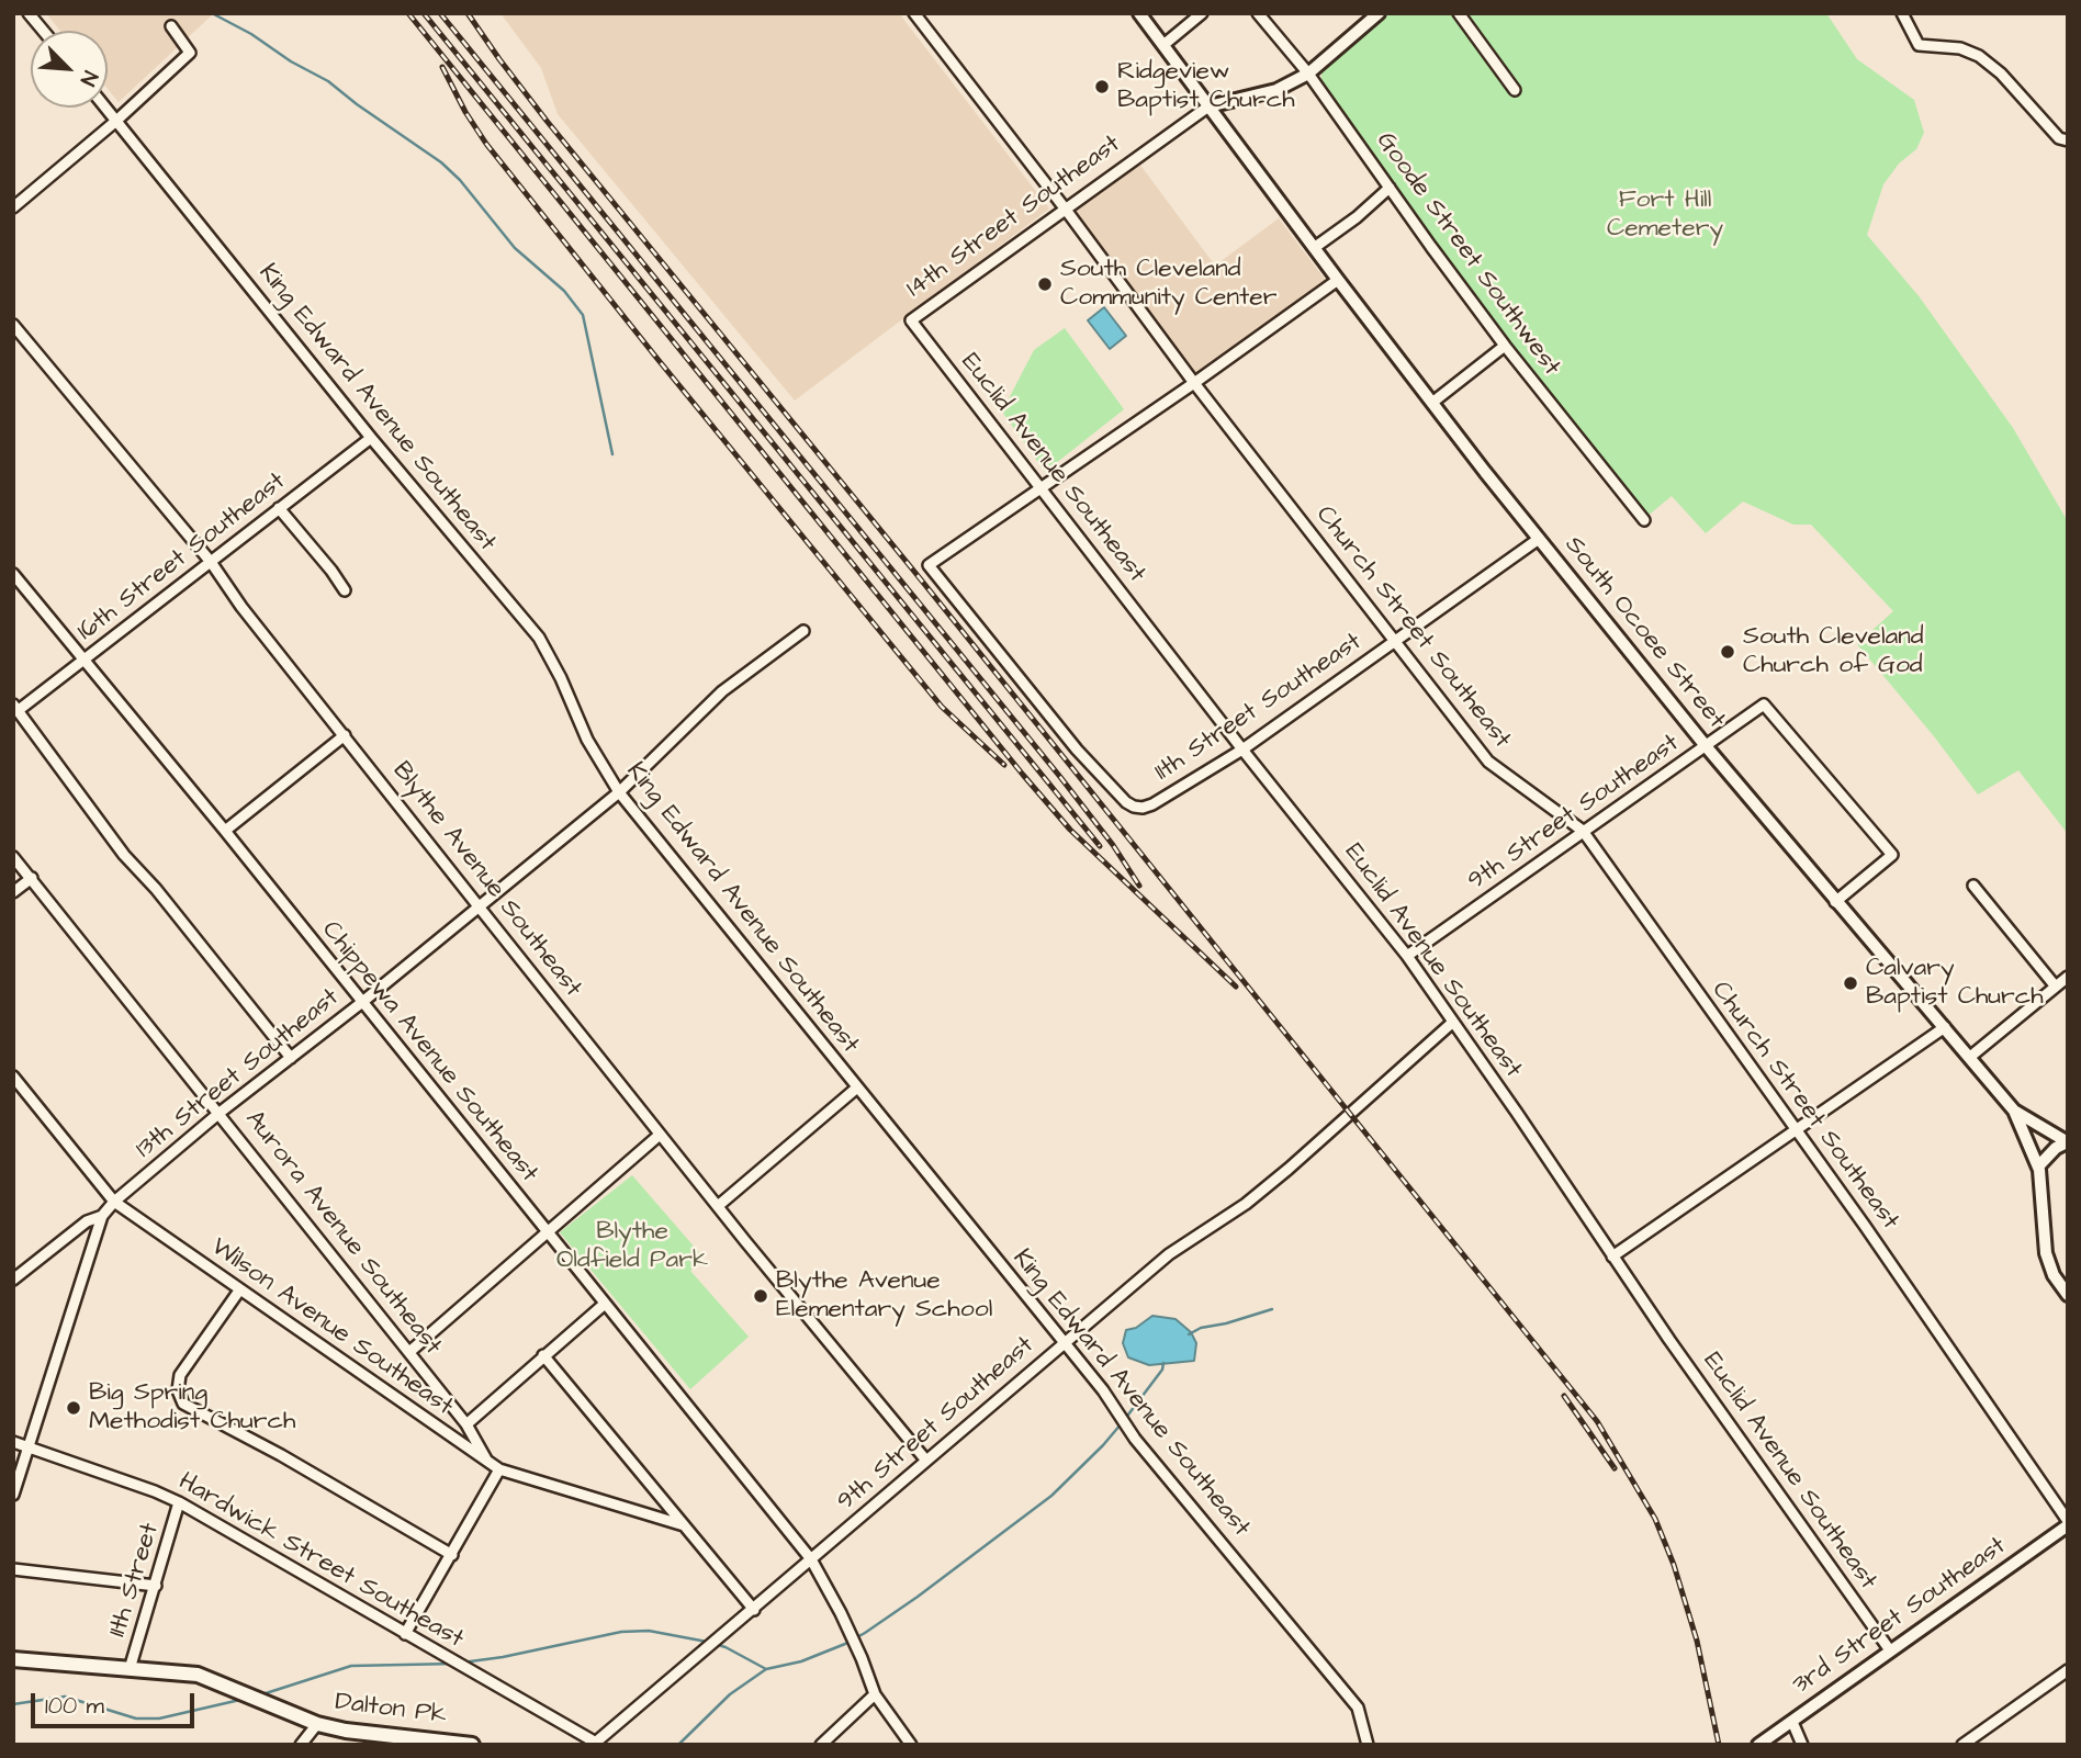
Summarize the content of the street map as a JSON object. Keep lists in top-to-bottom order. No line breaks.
{"streets":{"main road":["Dalton Pk"],"street":["14th Street Southeast","Goode Street Southwest","King Edward Avenue Southeast","Euclid Avenue Southeast","16th Street Southeast","Church Street Southeast","South Ocoee Street","11th Street Southeast","9th Street Southeast","Blythe Avenue Southeast","Chippewa Avenue Southeast","13th Street Southeast","Aurora Avenue Southeast","Wilson Avenue Southeast","Hardwick Street Southeast","11th Street","3rd Street Southeast"]},"crossings":[["14th Street Southeast","Goode Street Southwest"],["14th Street Southeast","Euclid Avenue Southeast"],["14th Street Southeast","Church Street Southeast"],["14th Street Southeast","South Ocoee Street"],["King Edward Avenue Southeast","16th Street Southeast"],["King Edward Avenue Southeast","9th Street Southeast"],["King Edward Avenue Southeast","13th Street Southeast"],["Euclid Avenue Southeast","11th Street Southeast"],["Euclid Avenue Southeast","9th Street Southeast"],["Euclid Avenue Southeast","3rd Street Southeast"],["16th Street Southeast","Blythe Avenue Southeast"],["16th Street Southeast","Chippewa Avenue Southeast"],["Church Street Southeast","11th Street Southeast"],["Church Street Southeast","9th Street Southeast"],["Church Street Southeast","3rd Street Southeast"],["South Ocoee Street","11th Street Southeast"],["South Ocoee Street","9th Street Southeast"],["9th Street Southeast","Blythe Avenue Southeast"],["9th Street Southeast","Chippewa Avenue Southeast"],["9th Street Southeast","Hardwick Street Southeast"],["Blythe Avenue Southeast","13th Street Southeast"],["Chippewa Avenue Southeast","13th Street Southeast"],["13th Street Southeast","Aurora Avenue Southeast"],["13th Street Southeast","Wilson Avenue Southeast"],["Aurora Avenue Southeast","Wilson Avenue Southeast"],["Hardwick Street Southeast","11th Street"],["11th Street","Dalton Pk"]],"parks":["Fort Hill Cemetery","Blythe Oldfield Park"],"places":["Ridgeview Baptist Church","South Cleveland Community Center","South Cleveland Church of God","Calvary Baptist Church","Blythe Avenue Elementary School","Big Spring Methodist Church"],"scale_bar":"100 m","north":"bottom right"}
